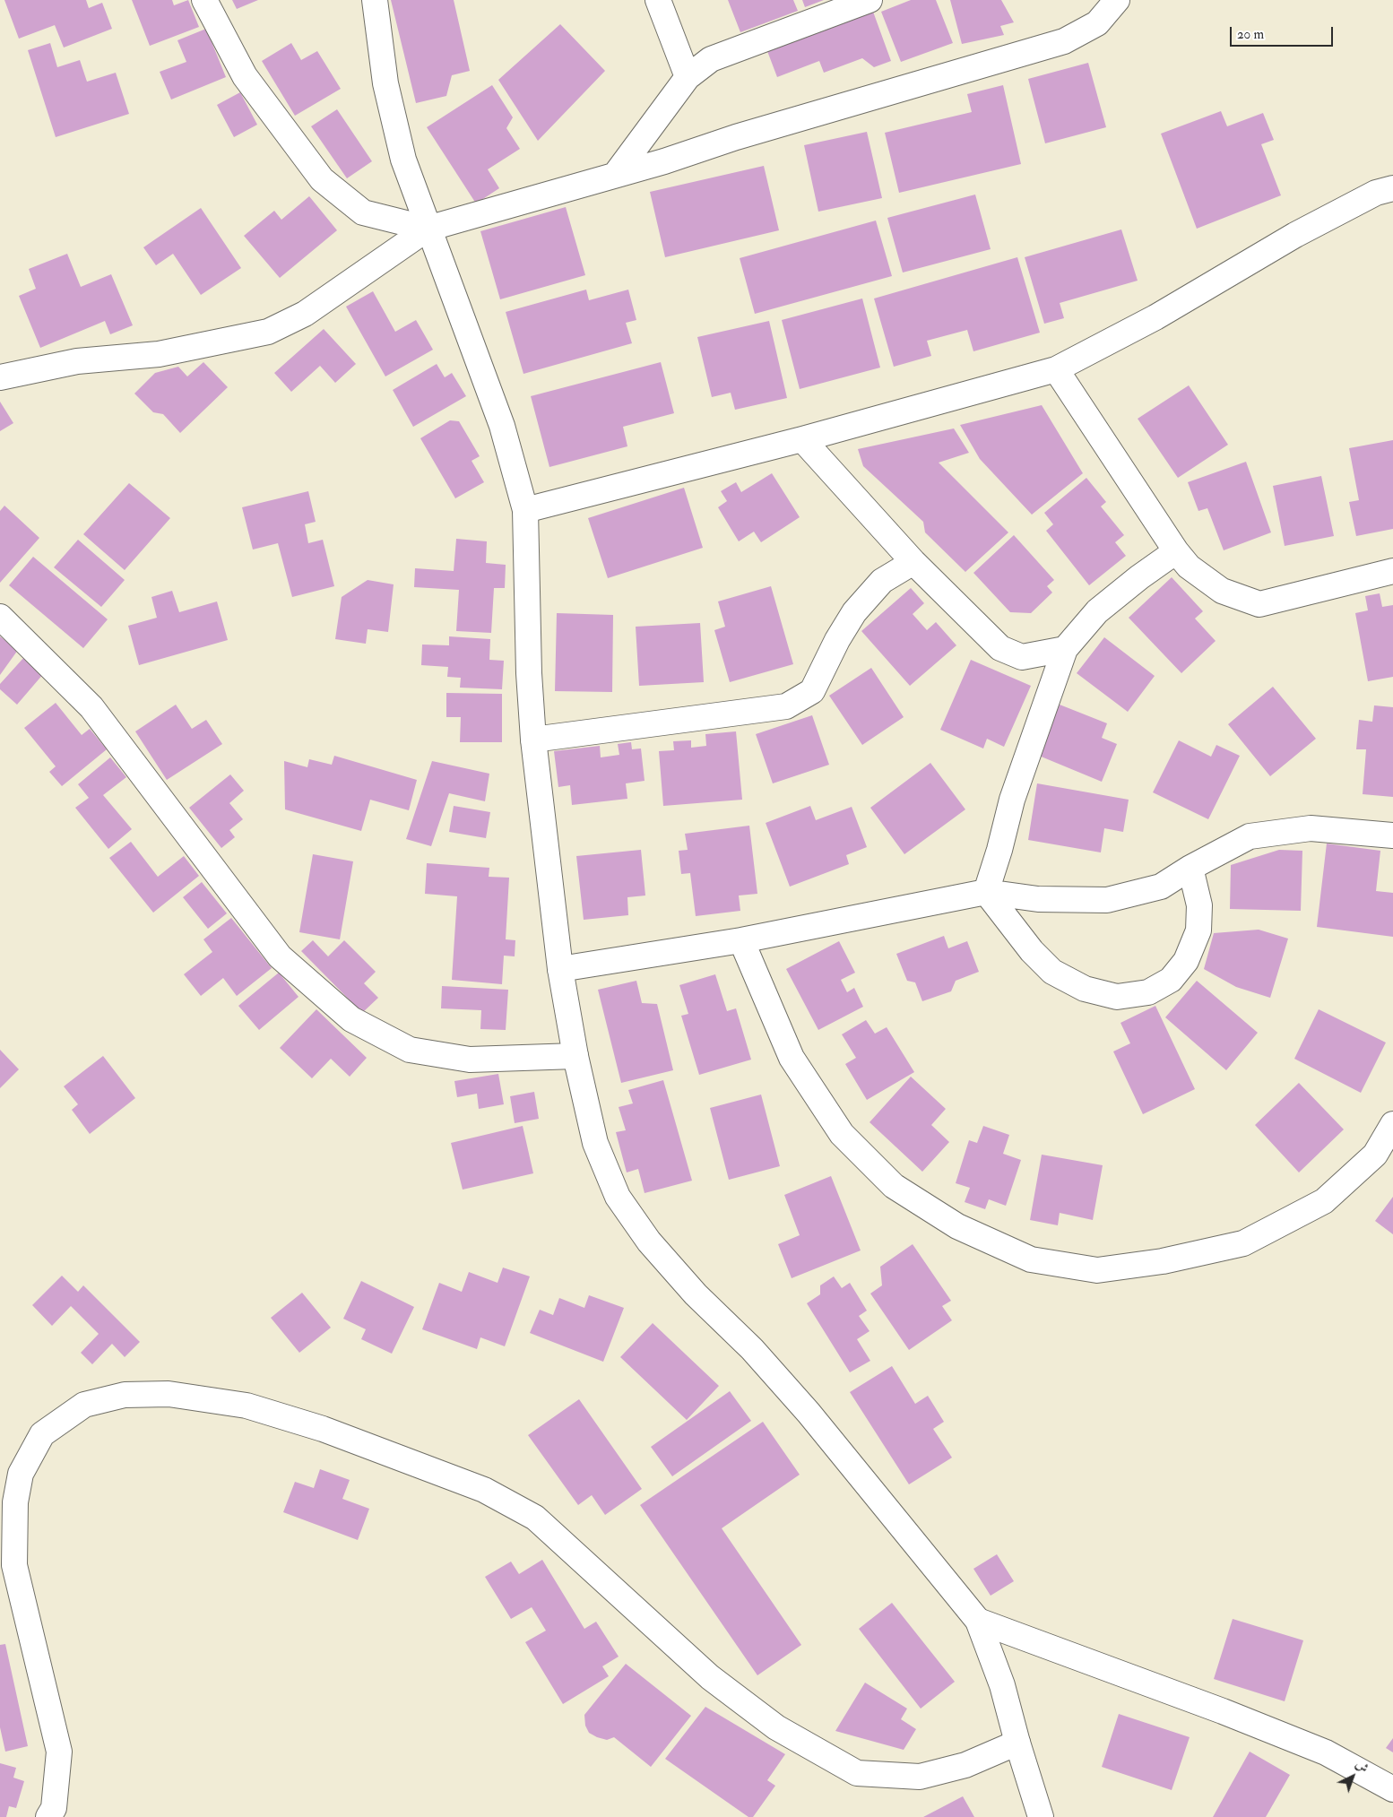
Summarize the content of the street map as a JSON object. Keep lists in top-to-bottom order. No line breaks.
{"scale_bar":"20 m","north":"top right"}
